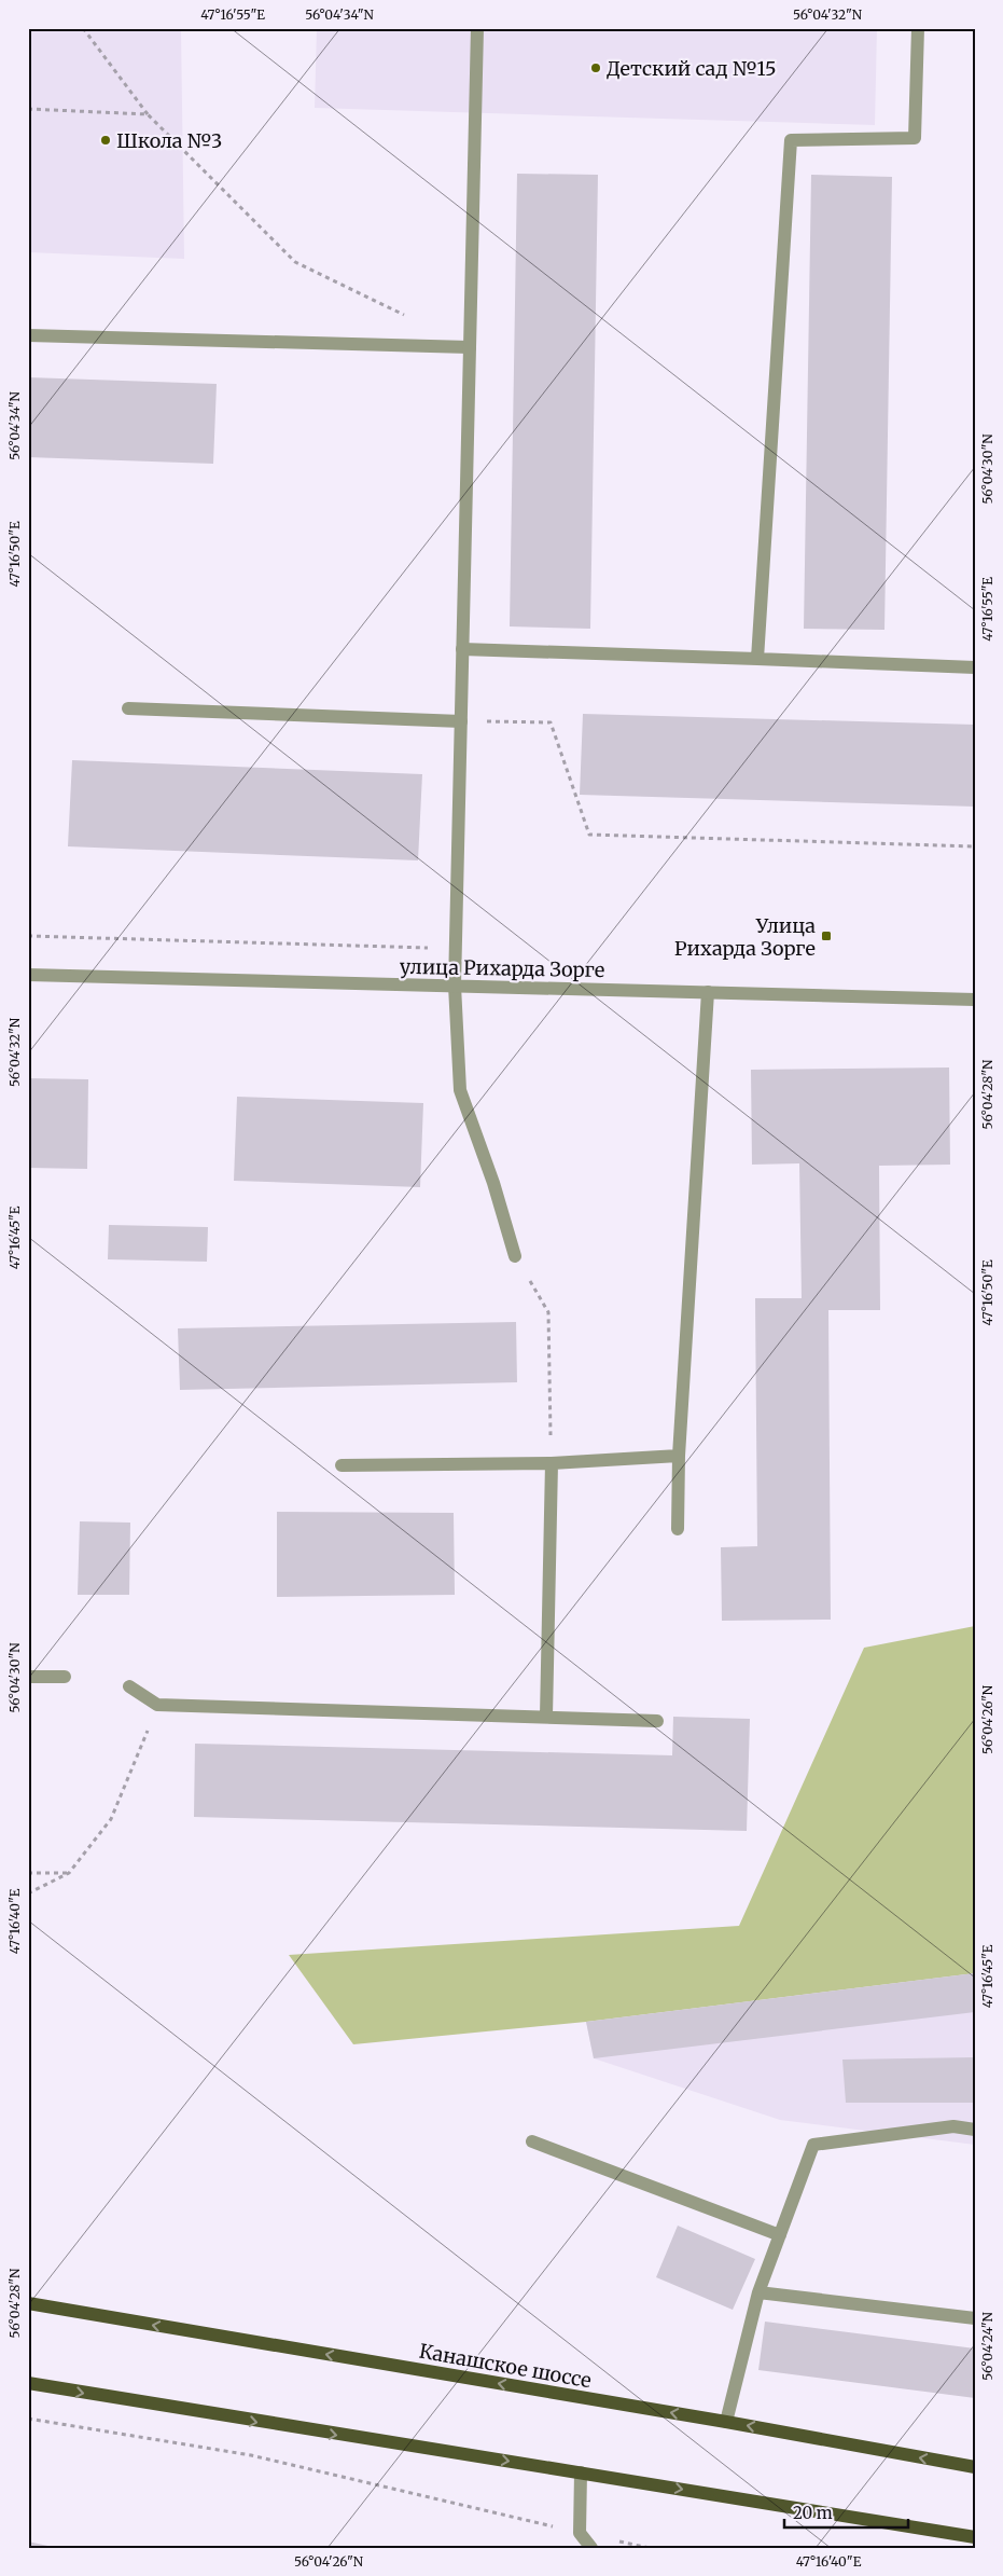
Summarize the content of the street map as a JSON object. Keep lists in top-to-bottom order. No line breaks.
{"streets":{"main road":["Канашское шоссе"],"street":["улица Рихарда Зорге"]},"places":{"other":["Детский сад №15","Школа №3"],"transit":["Улица Рихарда Зорге"]},"scale_bar":"20 m","coordinates":["47°16'55\"E","56°04'34\"N","56°04'32\"N","56°04'30\"N","47°16'50\"E","56°04'28\"N","47°16'45\"E","56°04'26\"N","47°16'40\"E","56°04'24\"N"]}
